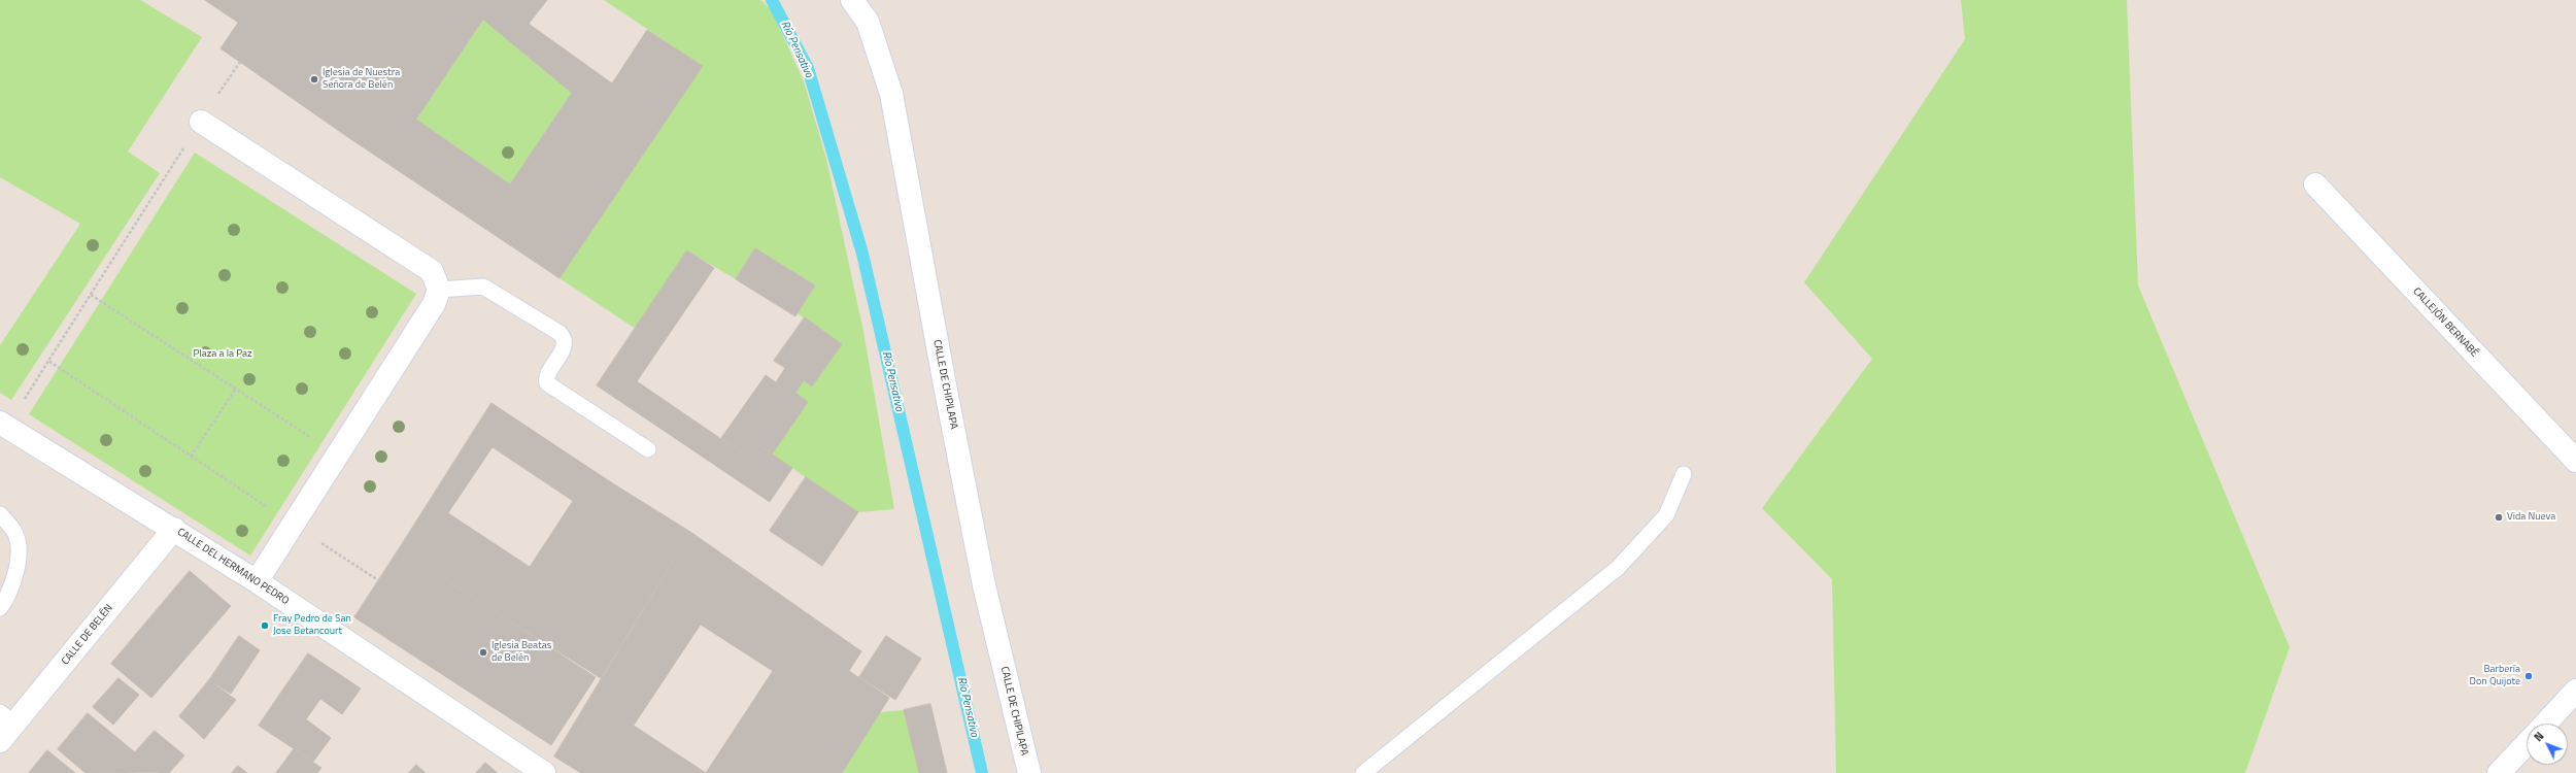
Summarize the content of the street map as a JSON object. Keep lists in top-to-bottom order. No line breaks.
{"streets":{"street":["CALLEJÓN BERNABÉ","CALLE DE CHIPILAPA","CALLE DEL HERMANO PEDRO","CALLE DE BELÉN"]},"crossings":[["CALLE DEL HERMANO PEDRO","CALLE DE BELÉN"]],"water":["Río Pensativo"],"parks":["Plaza a la Paz"],"places":["Iglesia de Nuestra Señora de Belén","Vida Nueva","Fray Pedro de San Jose Betancourt","Iglesia Beatas de Belén","Barbería Don Quijote"],"north":"top left"}
